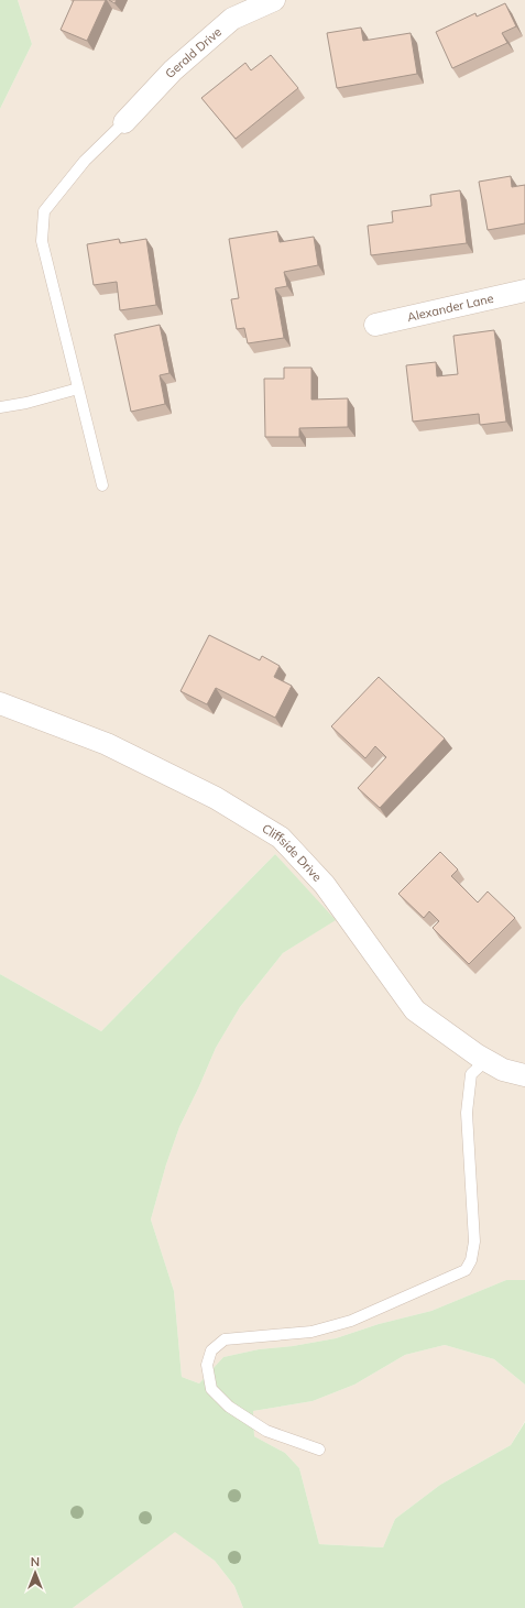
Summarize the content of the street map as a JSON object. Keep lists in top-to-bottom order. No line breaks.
{"streets":{"street":["Gerald Drive","Alexander Lane","Cliffside Drive"]},"north":"top"}
